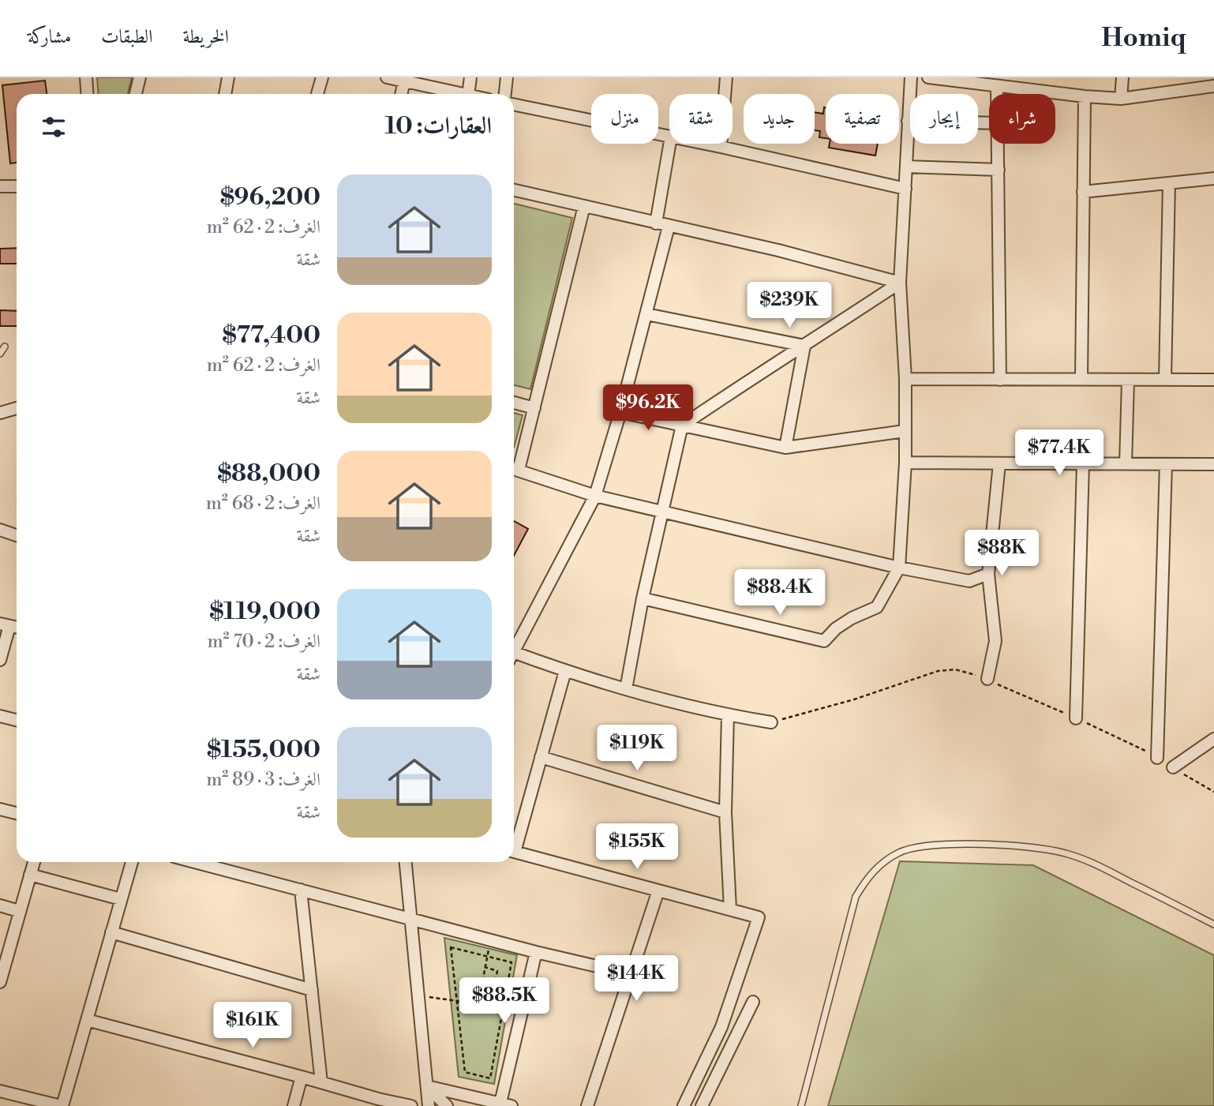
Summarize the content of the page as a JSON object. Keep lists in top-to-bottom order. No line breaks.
{"page":{"header":"Homiq","nav":["الخريطة","الطبقات","مشاركة"],"chip":["شراء","إيجار","تصفية","جديد","شقة","منزل"],"heading":"العقارات: 10","list":[{"name":"$96,200","note":"الغرف: 2 · 62 m² · شقة"},{"name":"$77,400","note":"الغرف: 2 · 62 m² · شقة"},{"name":"$88,000","note":"الغرف: 2 · 68 m² · شقة"},{"name":"$119,000","note":"الغرف: 2 · 70 m² · شقة"},{"name":"$155,000","note":"الغرف: 3 · 89 m² · شقة"}],"price":["$239K","$96.2K","$77.4K","$88K","$88.4K","$119K","$155K","$144K","$88.5K","$161K"]}}
